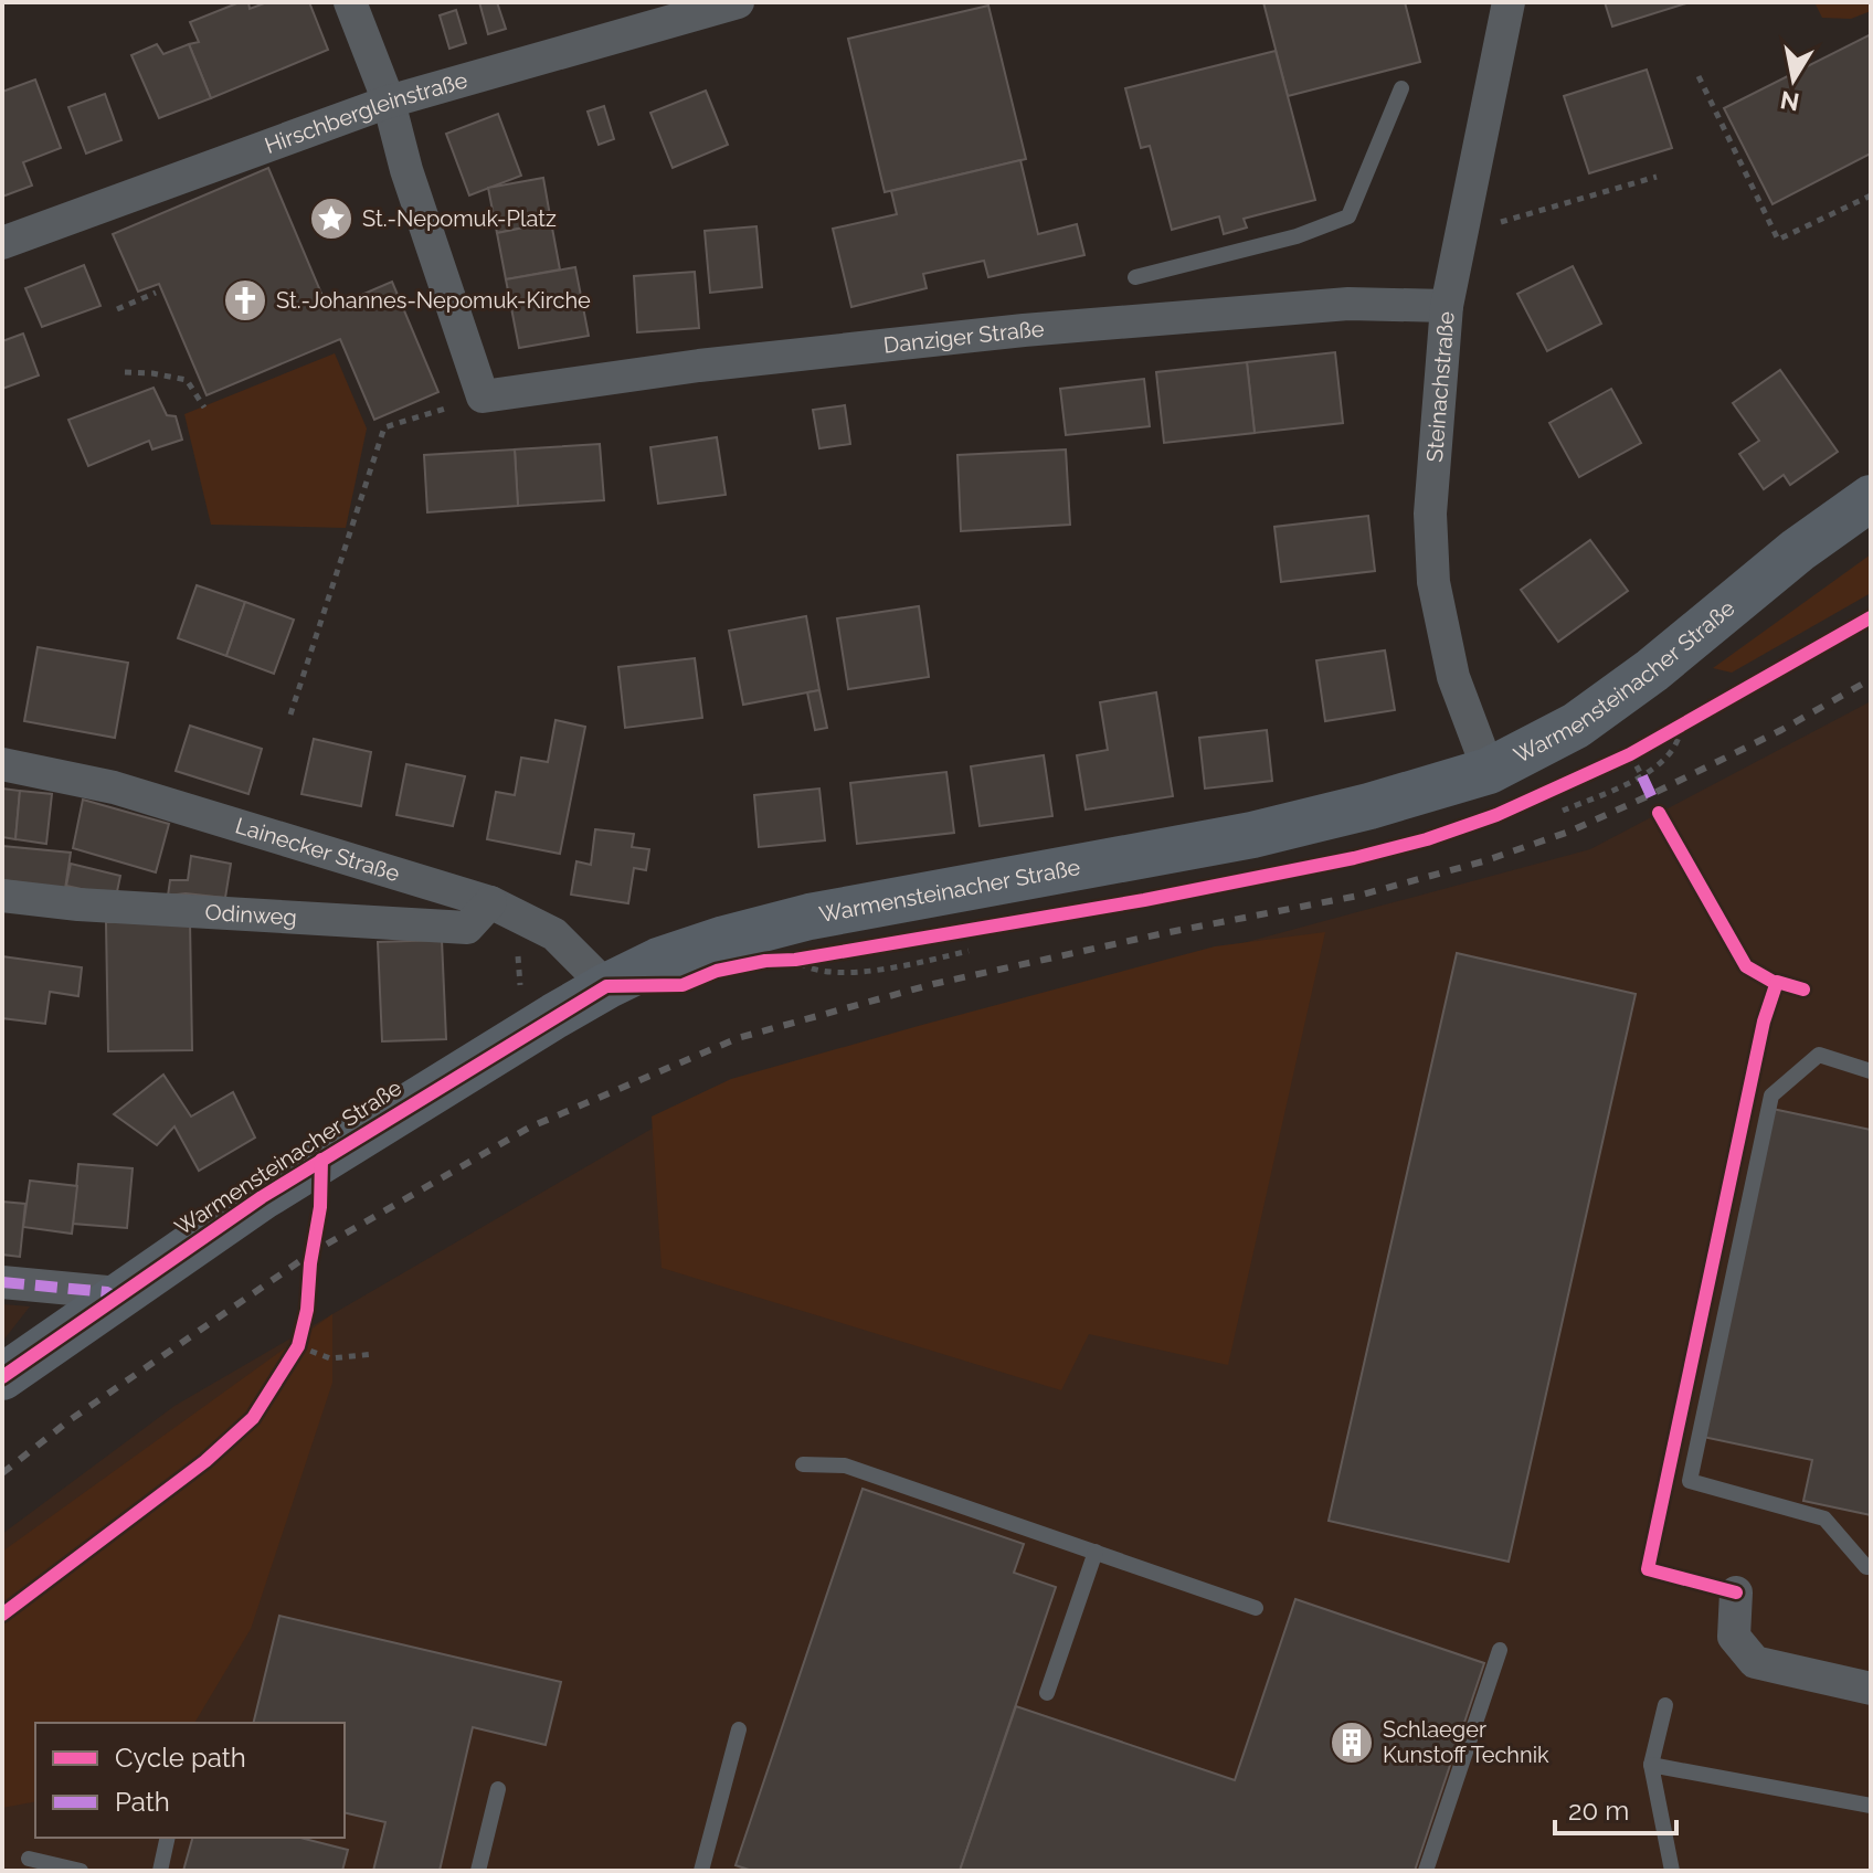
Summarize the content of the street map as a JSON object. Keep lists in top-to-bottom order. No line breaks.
{"streets":{"street":["Hirschbergleinstraße","Danziger Straße","Steinachstraße","Warmensteinacher Straße","Lainecker Straße","Odinweg"]},"crossings":[["Danziger Straße","Steinachstraße"],["Steinachstraße","Warmensteinacher Straße"],["Warmensteinacher Straße","Lainecker Straße"],["Lainecker Straße","Odinweg"]],"places":{"place":["St.-Nepomuk-Platz"],"church":["St.-Johannes-Nepomuk-Kirche"],"building":["Schlaeger Kunstoff Technik"]},"legend":["Cycle path","Path"],"scale_bar":"20 m","north":"bottom"}
